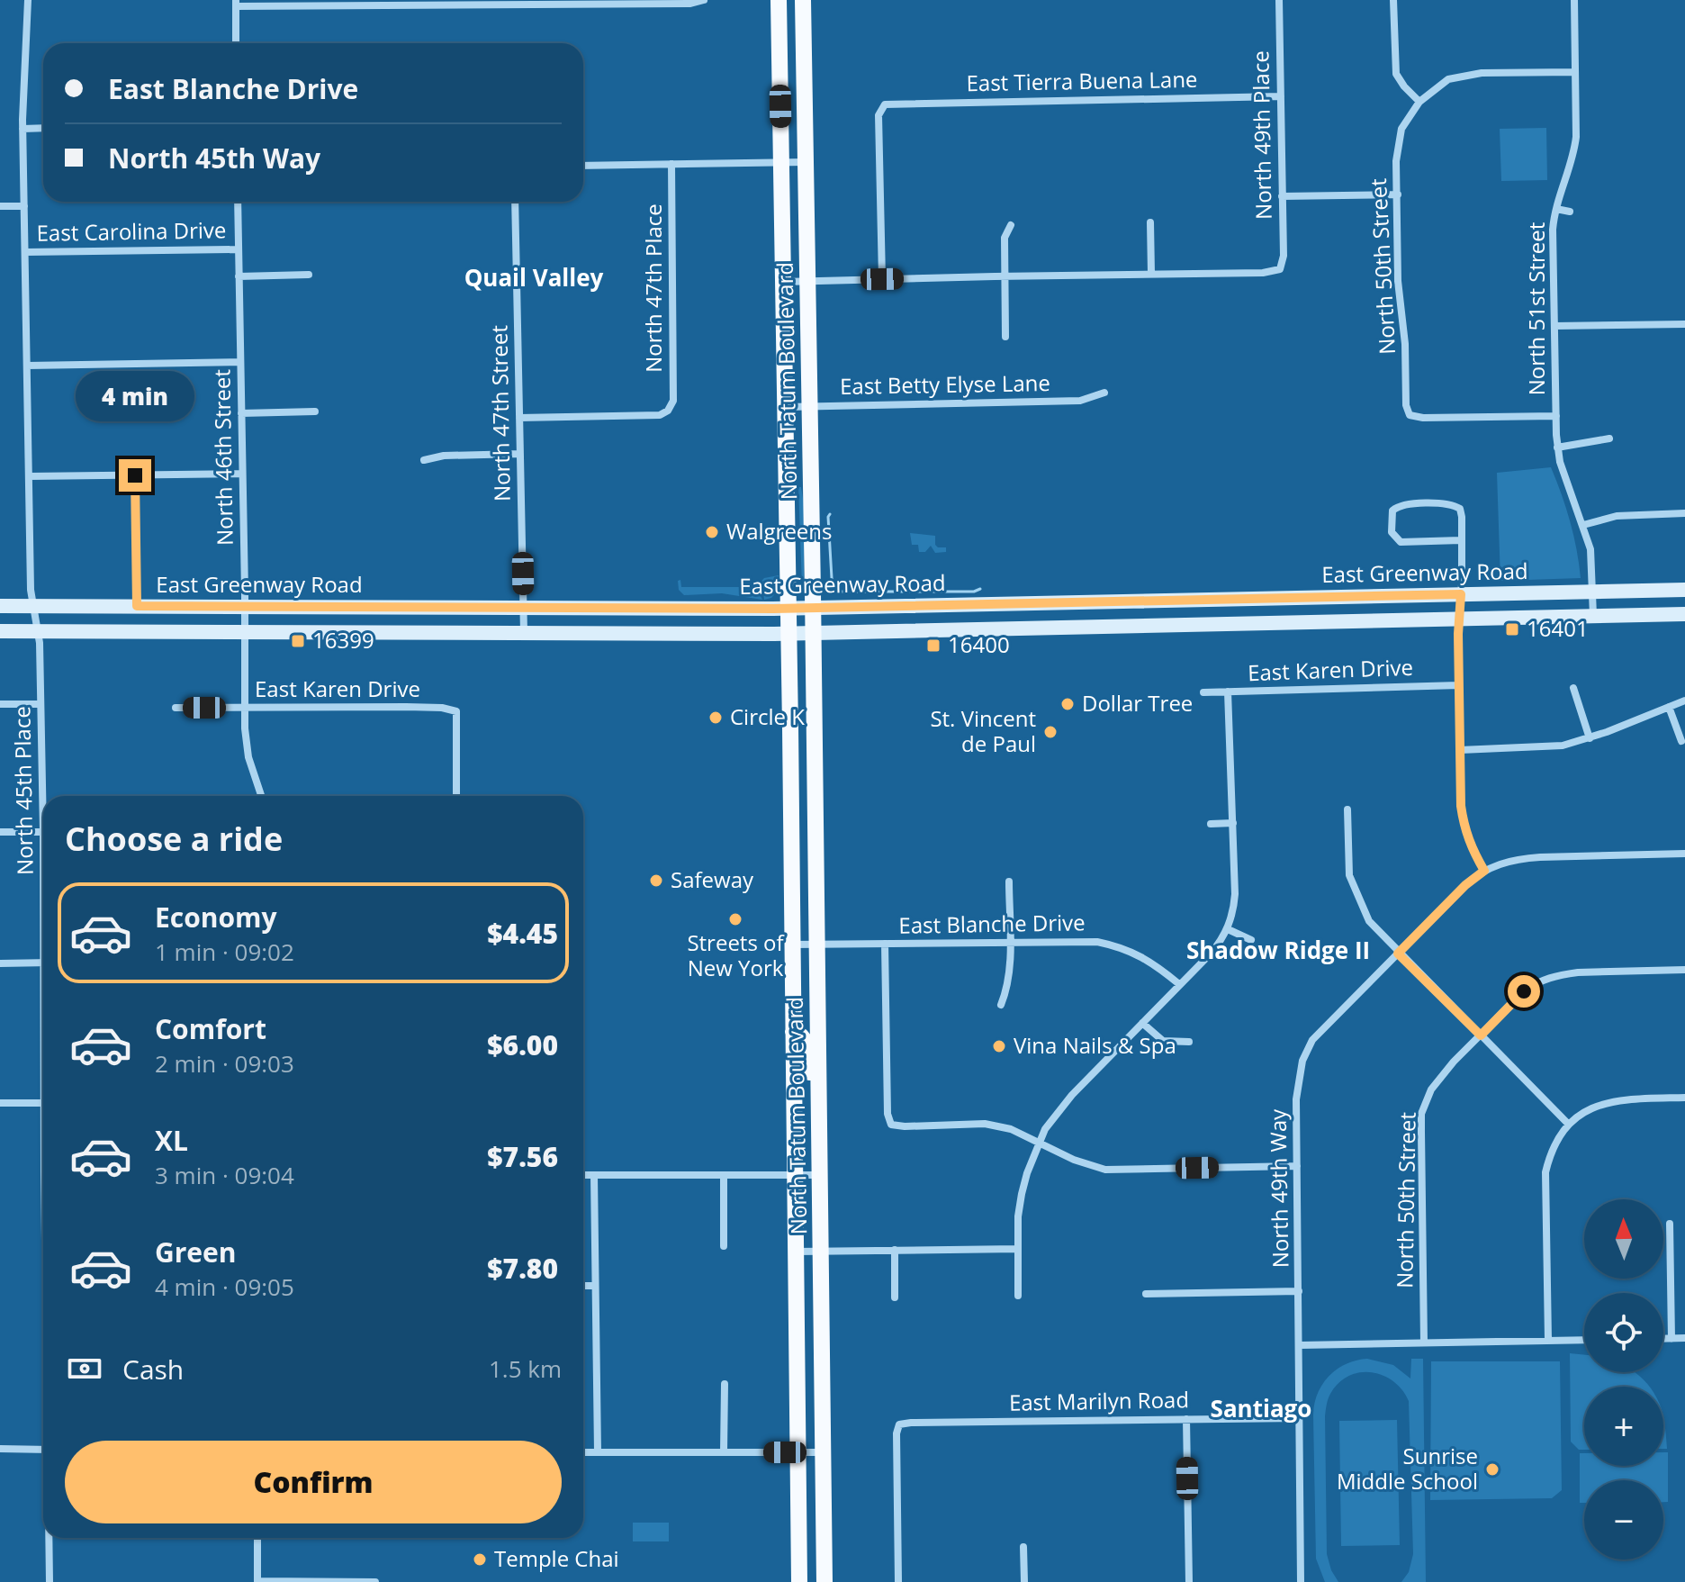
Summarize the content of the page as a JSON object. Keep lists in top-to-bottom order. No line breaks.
{"streets":{"main road":["North Tatum Boulevard","East Greenway Road"],"street":["East Tierra Buena Lane","North 49th Place","East Carolina Drive","North 50th Street","North 47th Place","North 51st Street","East Betty Elyse Lane","North 47th Street","North 46th Street","East Karen Drive","North 45th Place","East Blanche Drive","North 49th Way","East Marilyn Road"]},"crossings":[["East Tierra Buena Lane","North 49th Place"],["East Carolina Drive","North 46th Street"],["East Carolina Drive","North 45th Place"],["North 50th Street","North 51st Street"],["North 47th Place","North 47th Street"],["North 51st Street","East Greenway Road"],["North Tatum Boulevard","East Betty Elyse Lane"],["North Tatum Boulevard","East Greenway Road"],["North Tatum Boulevard","East Blanche Drive"],["North 47th Street","East Greenway Road"],["North 46th Street","East Greenway Road"],["North 46th Street","East Karen Drive"],["East Greenway Road","North 45th Place"],["North 49th Way","East Marilyn Road"]],"districts":["Quail Valley","Shadow Ridge II","Santiago"],"places":{"other":["Walgreens","Dollar Tree","Circle K","St. Vincent de Paul","Safeway","Streets of New York","Vina Nails & Spa","Sunrise Middle School","Temple Chai"],"transit":["16401","16399","16400"]},"north":"top","page":{"banner":["East Blanche Drive","North 45th Way"],"bubble":"4 min","heading":"Choose a ride","list":[{"name":"Economy","note":"1 min · 09:02","value":"$4.45"},{"name":"Comfort","note":"2 min · 09:03","value":"$6.00"},{"name":"XL","note":"3 min · 09:04","value":"$7.56"},{"name":"Green","note":"4 min · 09:05","value":"$7.80"}],"map_buttons":["+","−"],"pay":["Cash","1.5 km"],"buttons":"Confirm"}}
